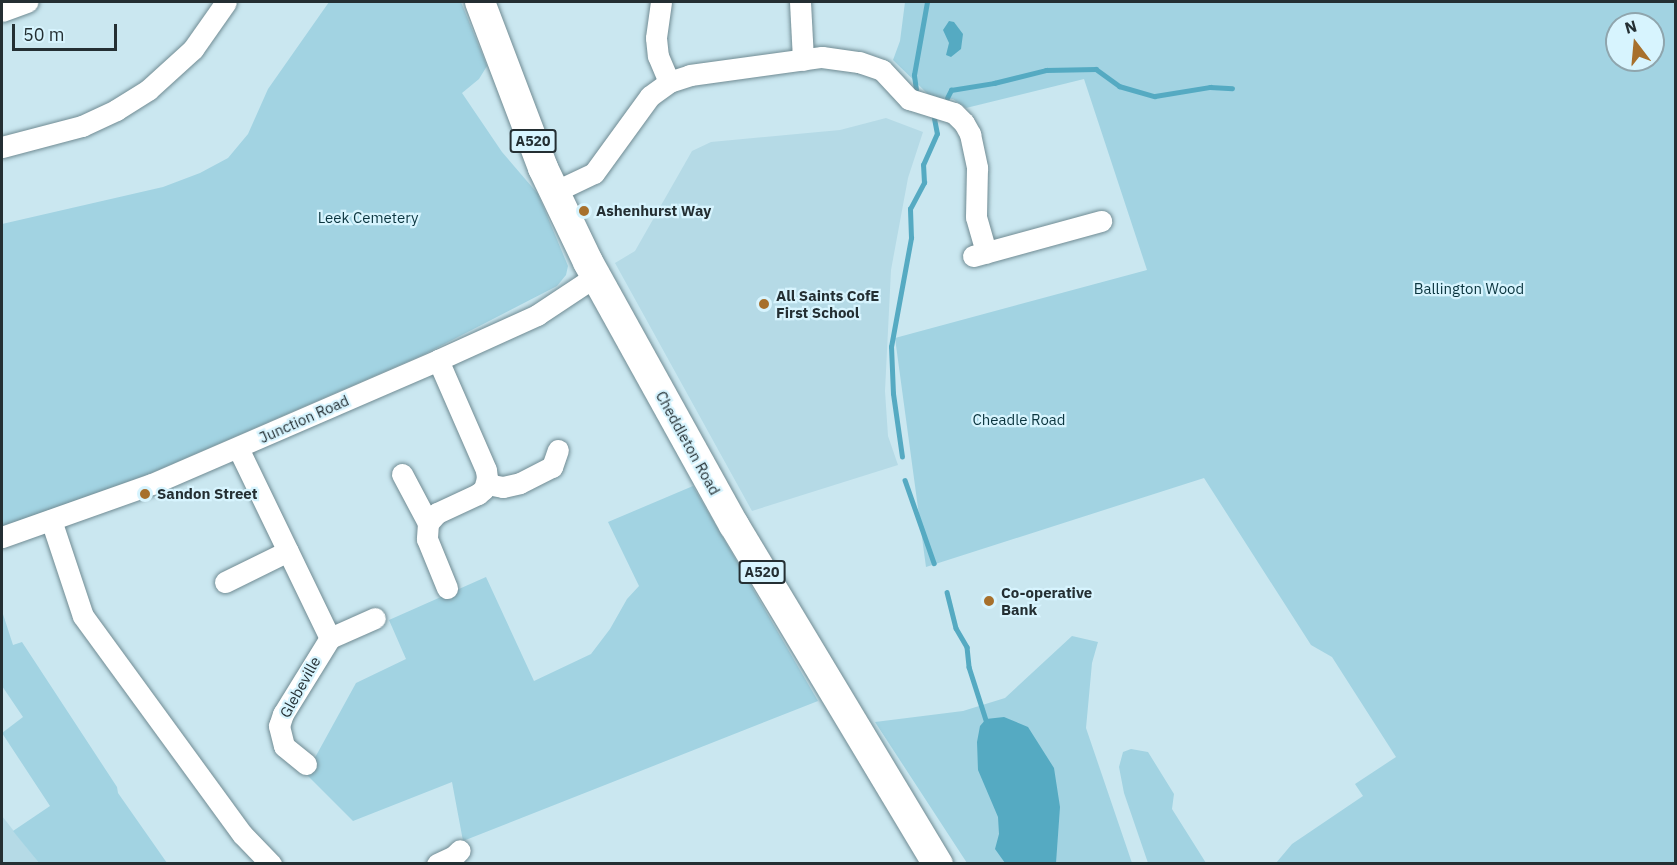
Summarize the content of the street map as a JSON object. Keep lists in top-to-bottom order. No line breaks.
{"streets":{"highway":["A520","Cheddleton Road"],"street":["Junction Road","Glebeville"]},"crossings":[["Junction Road","Cheddleton Road"]],"parks":["Leek Cemetery","Ballington Wood","Cheadle Road"],"places":["Ashenhurst Way","All Saints CofE First School","Sandon Street","Co-operative Bank"],"scale_bar":"50 m","north":"top"}
